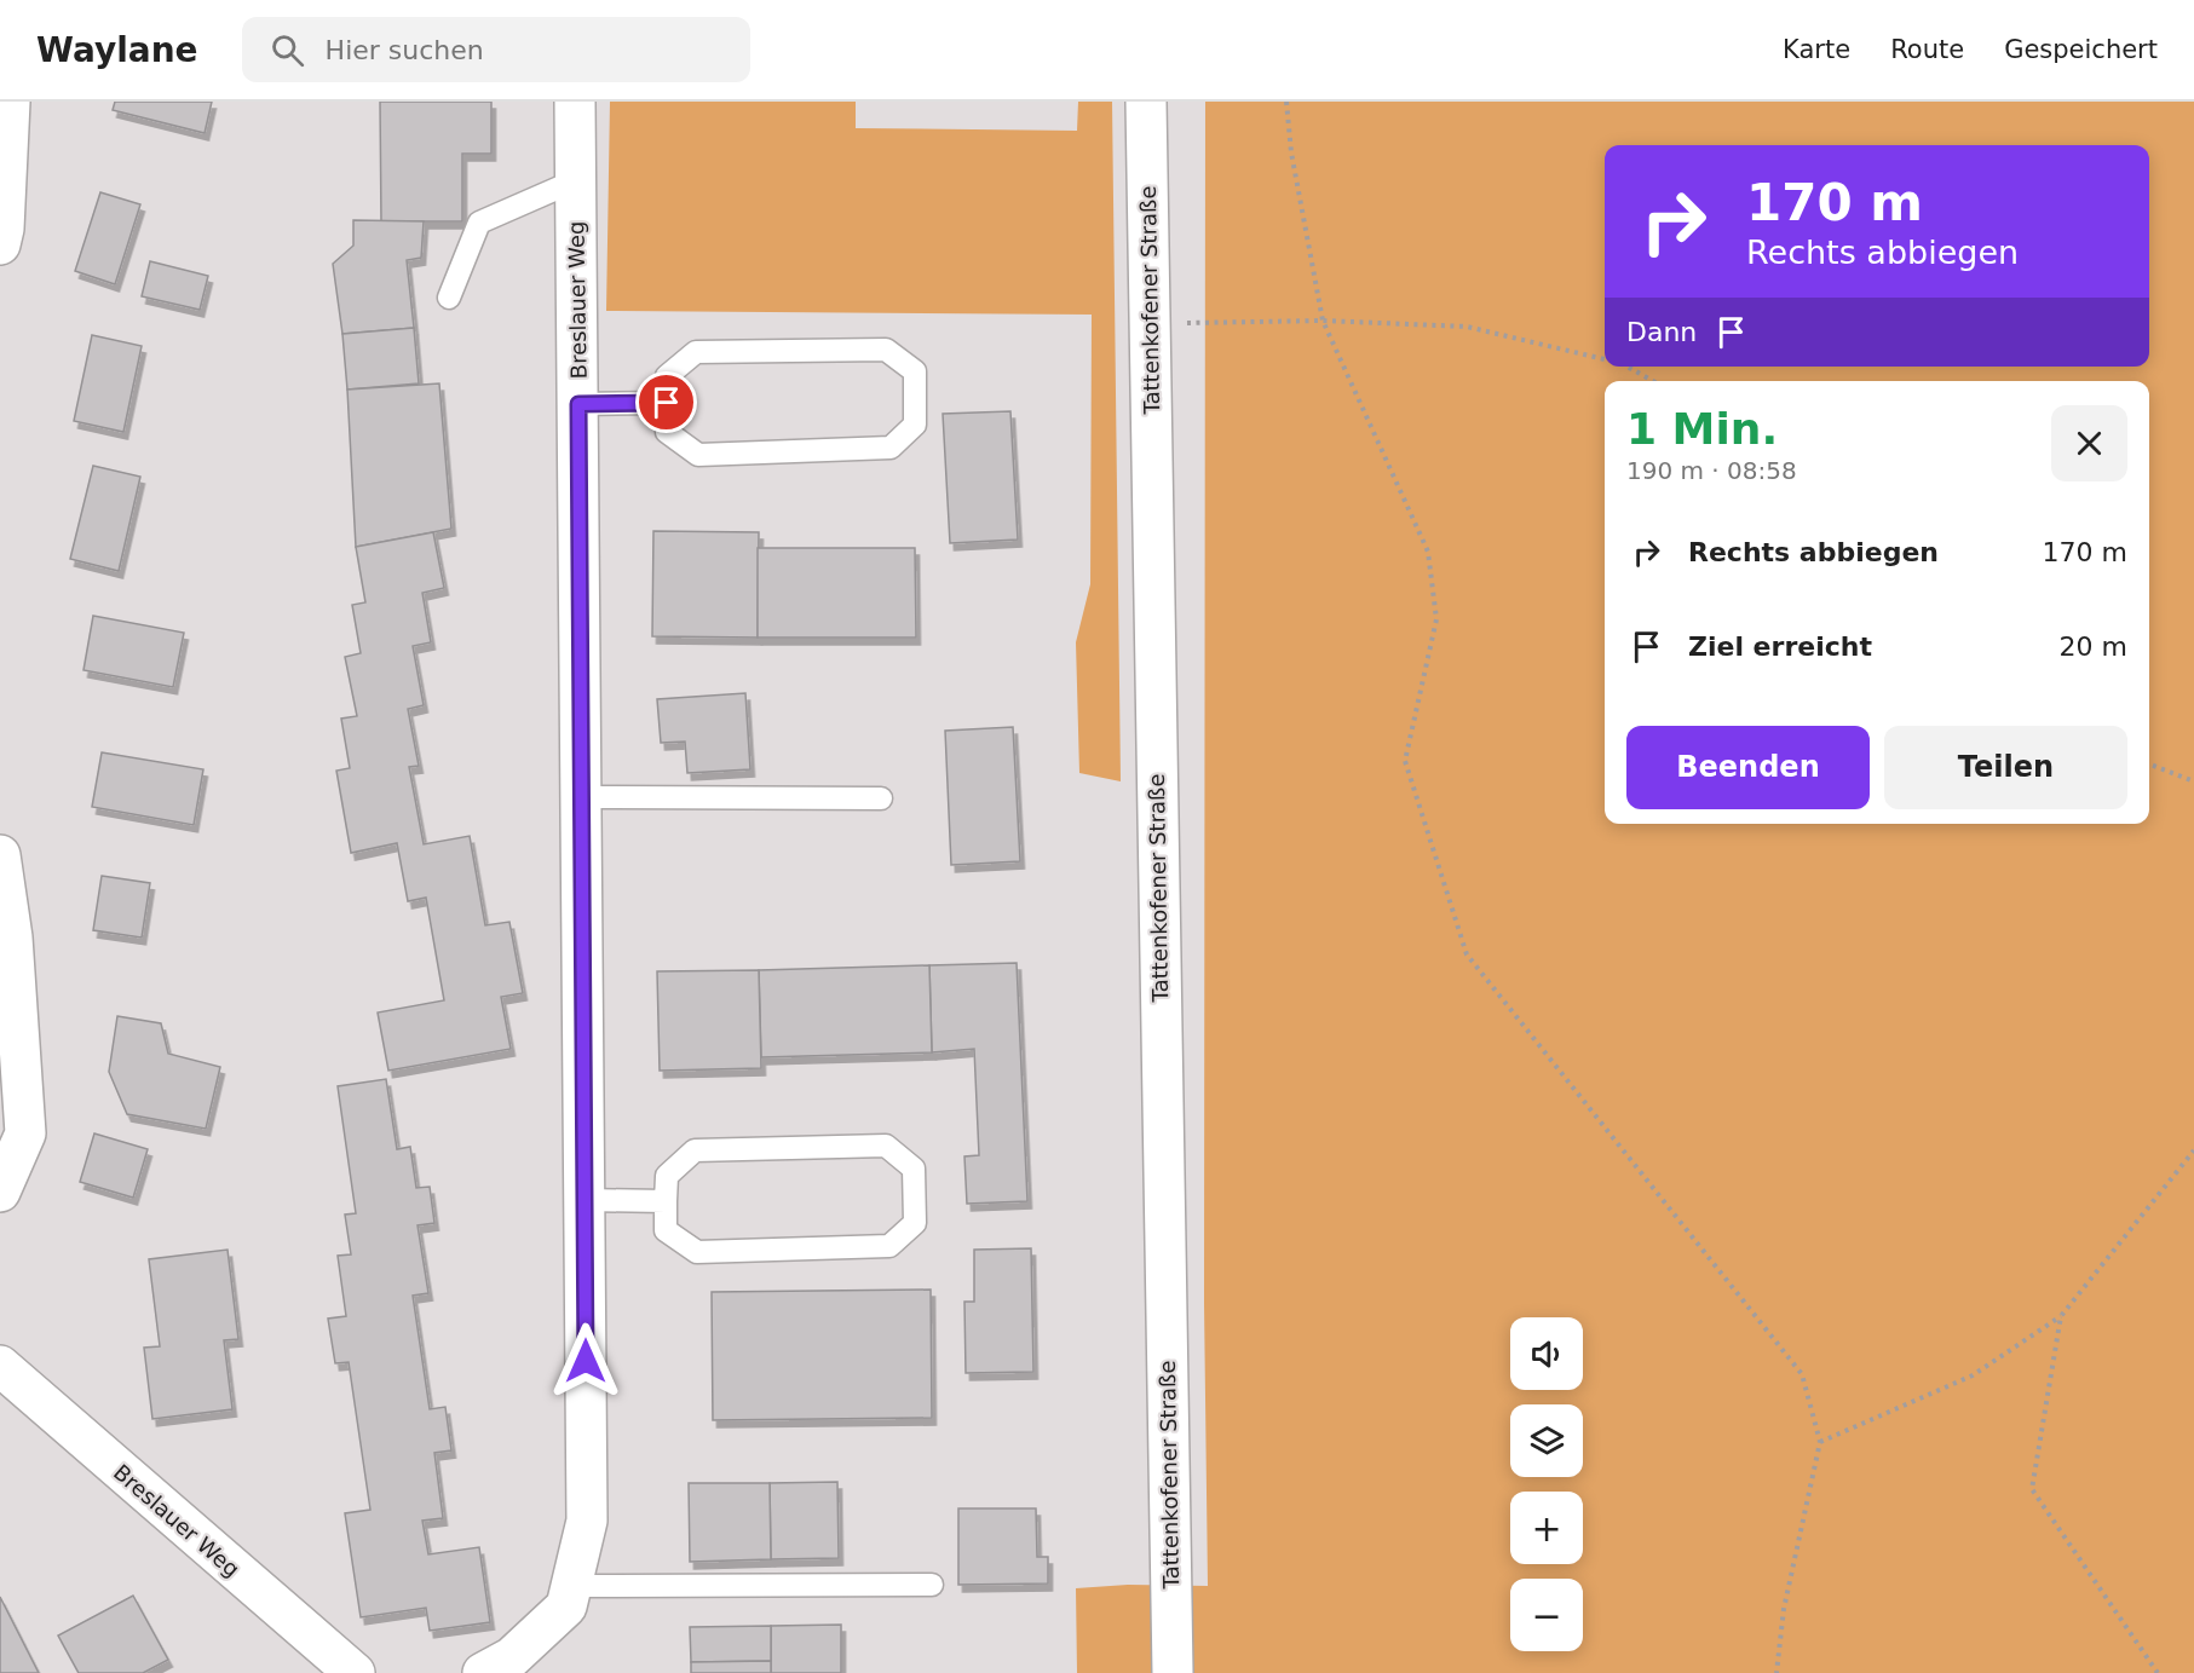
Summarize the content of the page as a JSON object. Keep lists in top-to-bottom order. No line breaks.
{"streets":{"street":["Breslauer Weg","Tattenkofener Straße"]},"page":{"header":"Waylane","search":"Hier suchen","nav":["Karte","Route","Gespeichert"],"turn":["170 m","Rechts abbiegen"],"then":"Dann","heading":["1 Min.","190 m · 08:58"],"list":[{"name":"Rechts abbiegen","value":"170 m"},{"name":"Ziel erreicht","value":"20 m"}],"buttons":["Beenden","Teilen"],"map_buttons":["+","−"]}}
